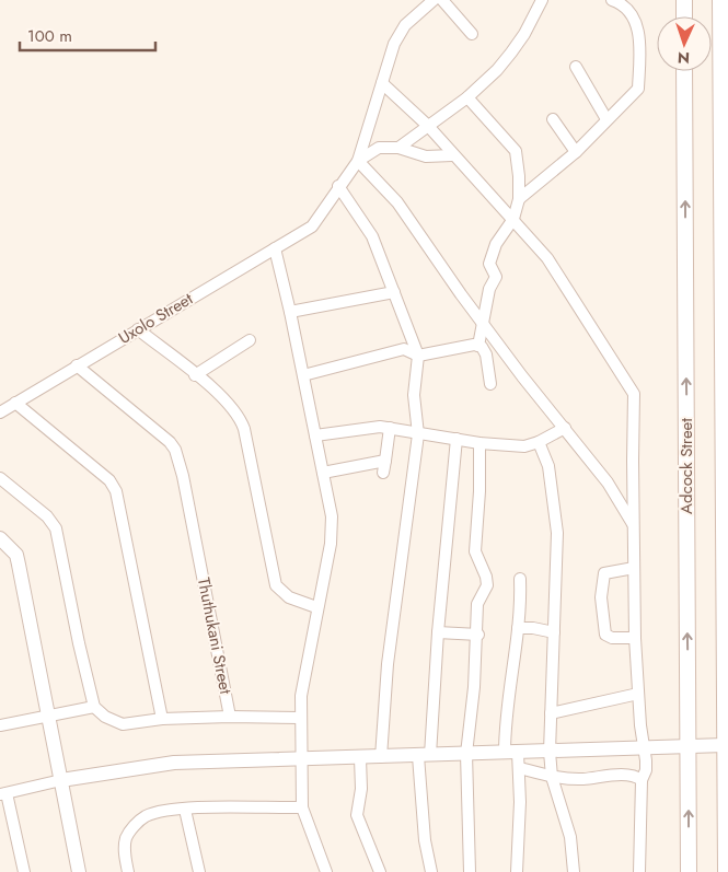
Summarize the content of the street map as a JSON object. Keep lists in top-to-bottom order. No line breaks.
{"streets":{"main road":["Adcock Street"],"street":["Uxolo Street","Thuthukani Street"]},"crossings":[["Uxolo Street","Thuthukani Street"]],"scale_bar":"100 m","north":"bottom"}
